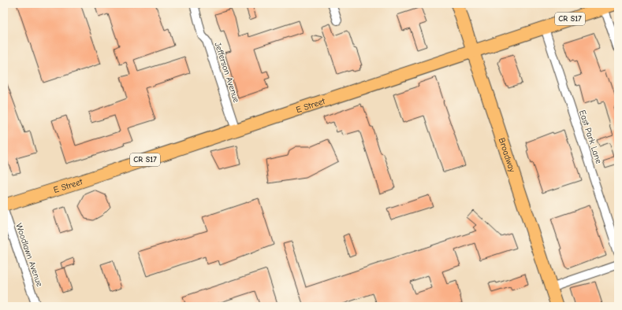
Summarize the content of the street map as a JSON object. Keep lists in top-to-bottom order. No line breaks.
{"streets":{"main road":["CR S17","E Street","Broadway"],"street":["Jefferson Avenue","East Park Lane","Woodlawn Avenue"]},"crossings":[["Jefferson Avenue","E Street"],["E Street","East Park Lane"],["E Street","Broadway"]]}
